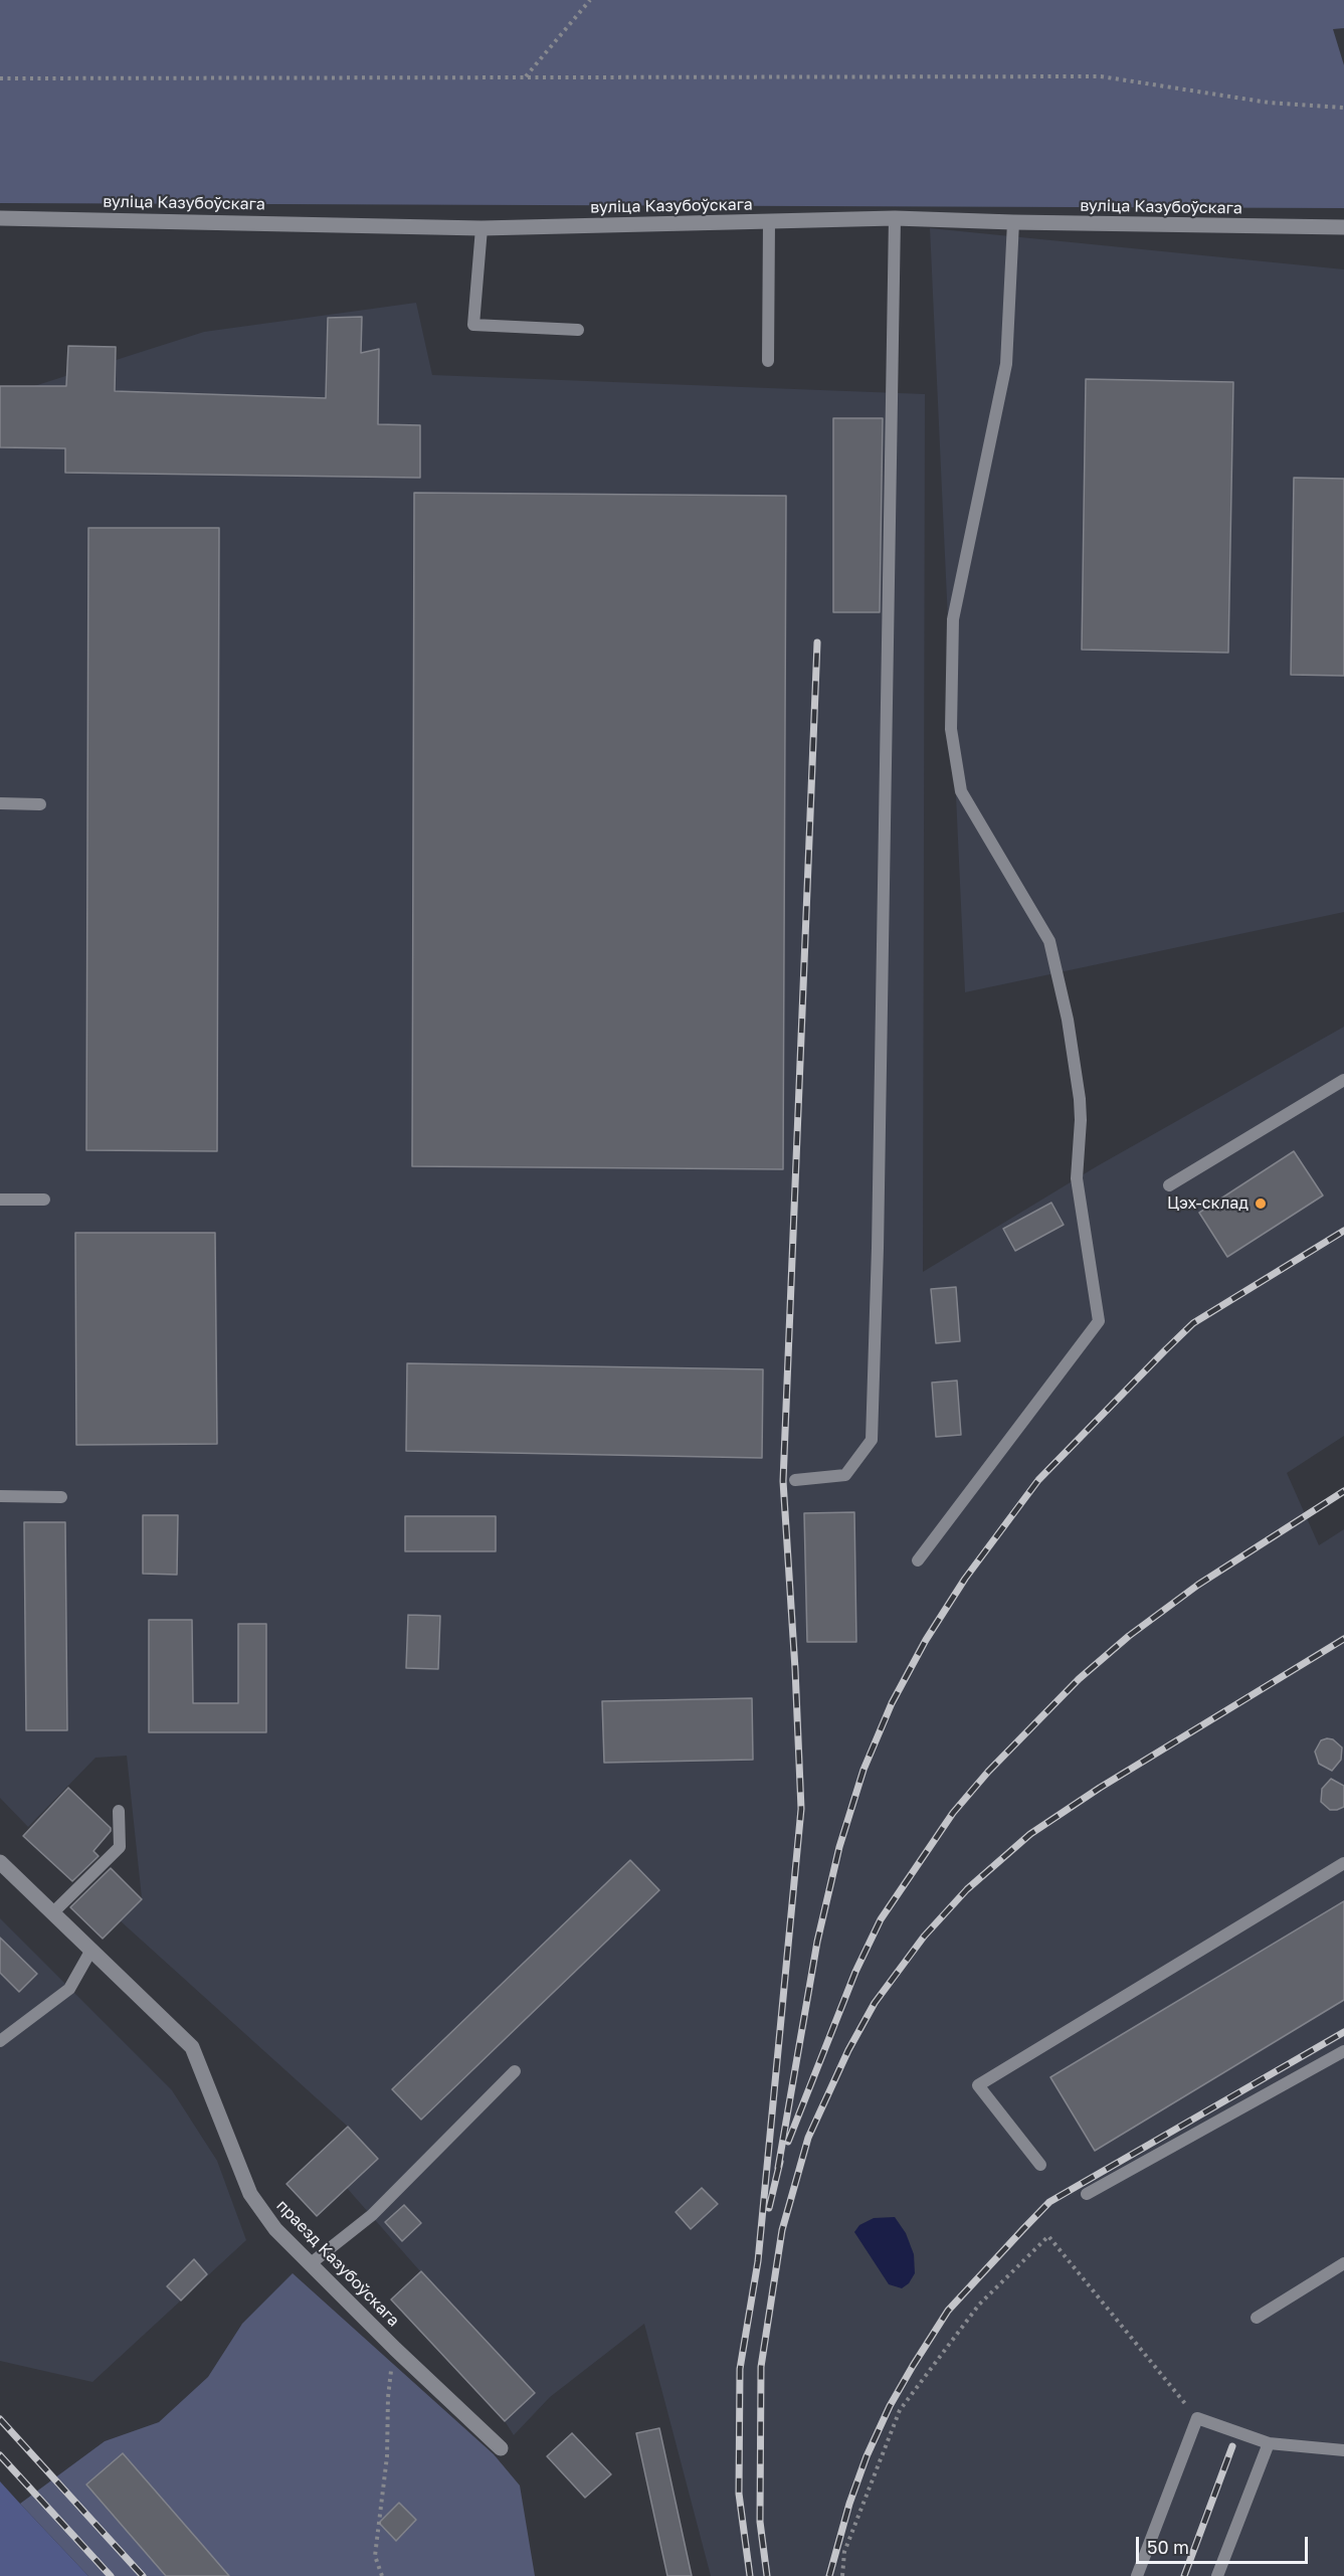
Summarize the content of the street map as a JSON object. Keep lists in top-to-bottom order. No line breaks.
{"streets":{"street":["вуліца Казубоўскага","праезд Казубоўскага"]},"places":["Цэх-склад"],"scale_bar":"50 m"}
